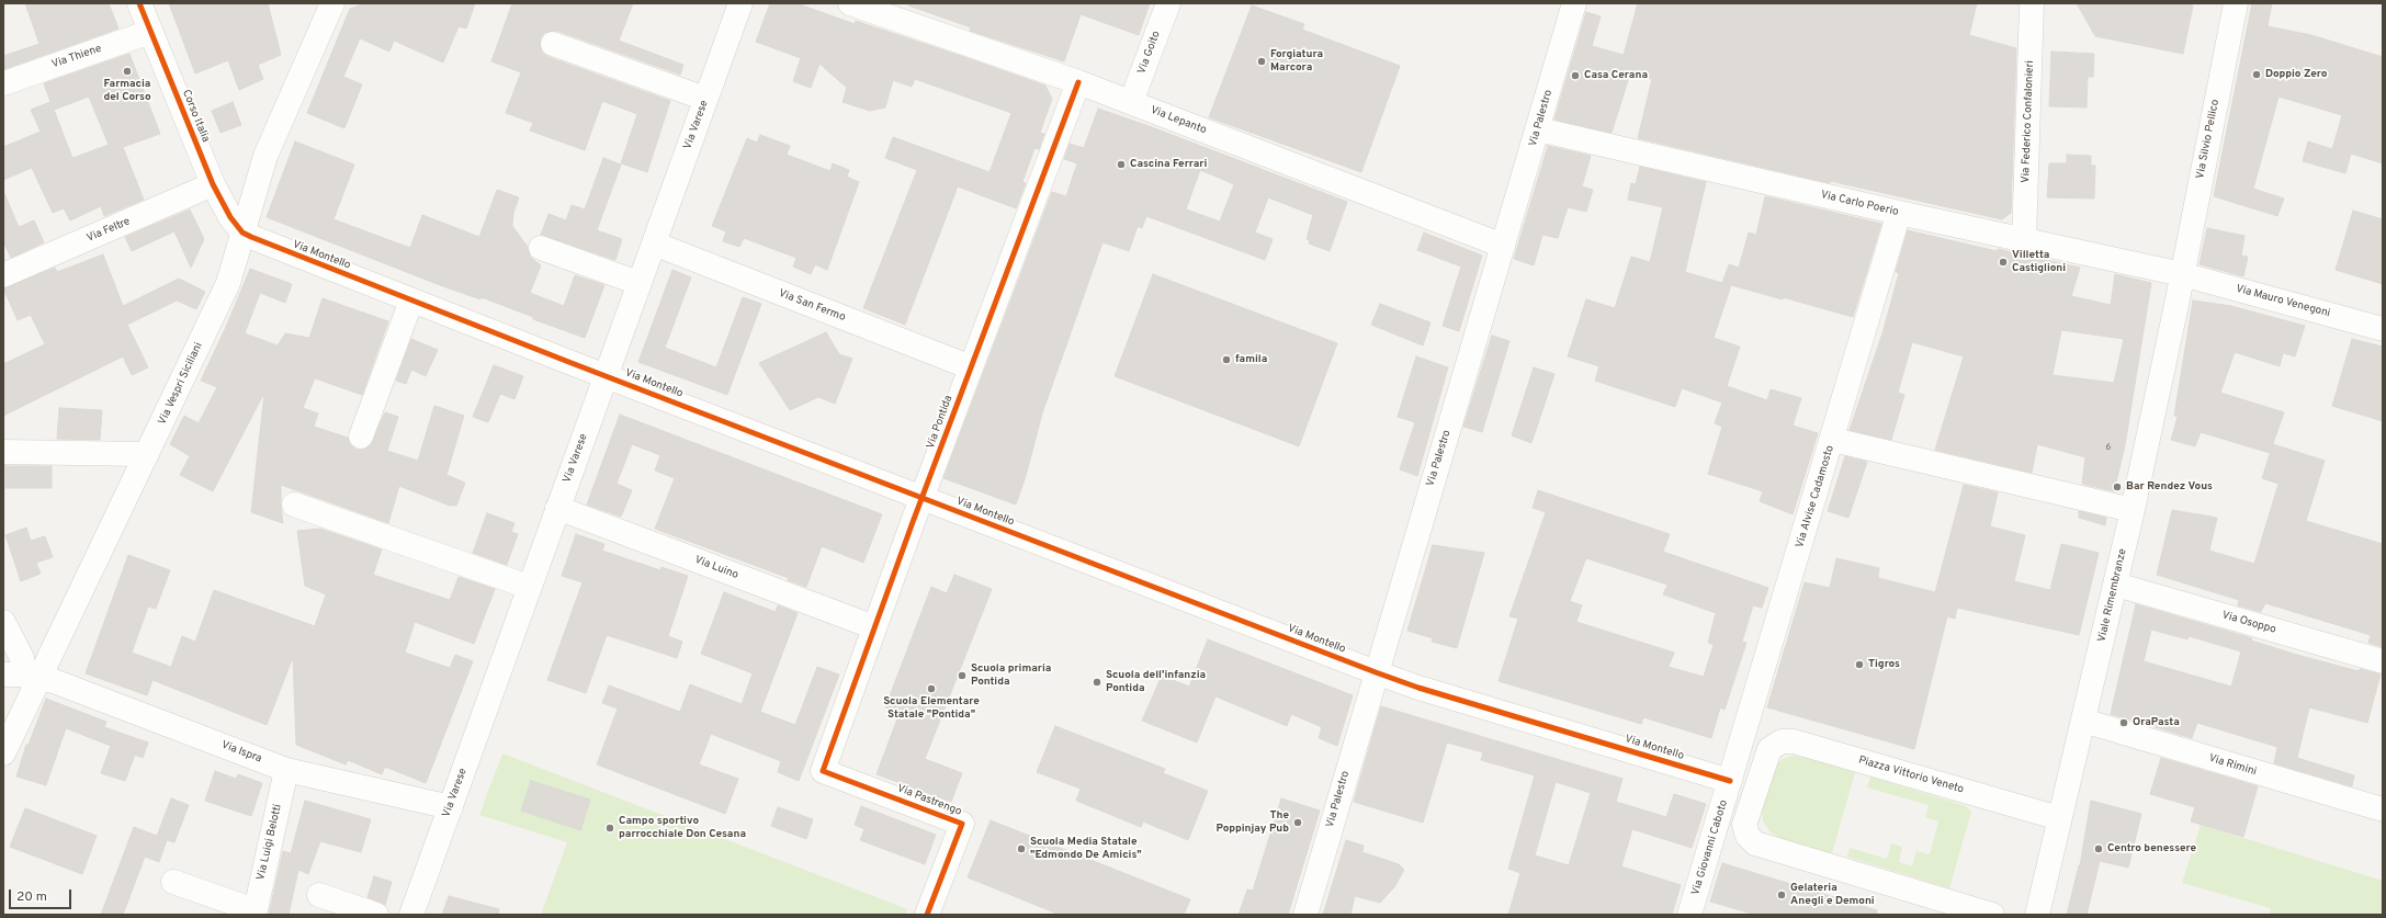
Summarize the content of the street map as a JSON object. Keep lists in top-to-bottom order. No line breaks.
{"streets":{"street":["Via Goito","Via Thiene","Corso Italia","Via Palestro","Via Lepanto","Via Federico Confalonieri","Via Varese","Via Silvio Pellico","Via Carlo Poerio","Via Feltre","Via Montello","Via Mauro Venegoni","Via San Fermo","Via Vespri Siciliani","Via Pontida","Via Alvise Cadamosto","Via Luino","Viale Rimembranze","Via Osoppo","Via Ispra","Via Rimini","Piazza Vittorio Veneto","Via Pastrengo","Via Luigi Belotti","Via Giovanni Caboto"]},"crossings":[["Via Goito","Via Lepanto"],["Via Thiene","Corso Italia"],["Corso Italia","Via Feltre"],["Corso Italia","Via Montello"],["Corso Italia","Via Vespri Siciliani"],["Via Palestro","Via Lepanto"],["Via Palestro","Via Carlo Poerio"],["Via Palestro","Via Montello"],["Via Lepanto","Via Pontida"],["Via Federico Confalonieri","Via Carlo Poerio"],["Via Varese","Via Montello"],["Via Varese","Via San Fermo"],["Via Varese","Via Luino"],["Via Varese","Via Ispra"],["Via Silvio Pellico","Via Carlo Poerio"],["Via Silvio Pellico","Via Mauro Venegoni"],["Via Silvio Pellico","Viale Rimembranze"],["Via Carlo Poerio","Via Mauro Venegoni"],["Via Carlo Poerio","Via Alvise Cadamosto"],["Via Carlo Poerio","Viale Rimembranze"],["Via Montello","Via Vespri Siciliani"],["Via Montello","Via Pontida"],["Via Montello","Via Alvise Cadamosto"],["Via Montello","Piazza Vittorio Veneto"],["Via Montello","Via Giovanni Caboto"],["Via Mauro Venegoni","Viale Rimembranze"],["Via San Fermo","Via Pontida"],["Via Vespri Siciliani","Via Ispra"],["Via Pontida","Via Luino"],["Via Pontida","Via Pastrengo"],["Via Alvise Cadamosto","Piazza Vittorio Veneto"],["Via Alvise Cadamosto","Via Giovanni Caboto"],["Viale Rimembranze","Via Osoppo"],["Viale Rimembranze","Via Rimini"],["Viale Rimembranze","Piazza Vittorio Veneto"],["Via Ispra","Via Luigi Belotti"],["Piazza Vittorio Veneto","Via Giovanni Caboto"]],"places":["Forgiatura Marcora","Farmacia del Corso","Doppio Zero","Casa Cerana","Cascina Ferrari","Villetta Castiglioni","famila","Bar Rendez Vous","Tigros","Scuola primaria Pontida","Scuola dell'infanzia Pontida","Scuola Elementare Statale \"Pontida\"","OraPasta","The Poppinjay Pub","Campo sportivo parrocchiale Don Cesana","Scuola Media Statale \"Edmondo De Amicis\"","Centro benessere","Gelateria Anegli e Demoni"],"house_numbers":["6"],"scale_bar":"20 m"}
